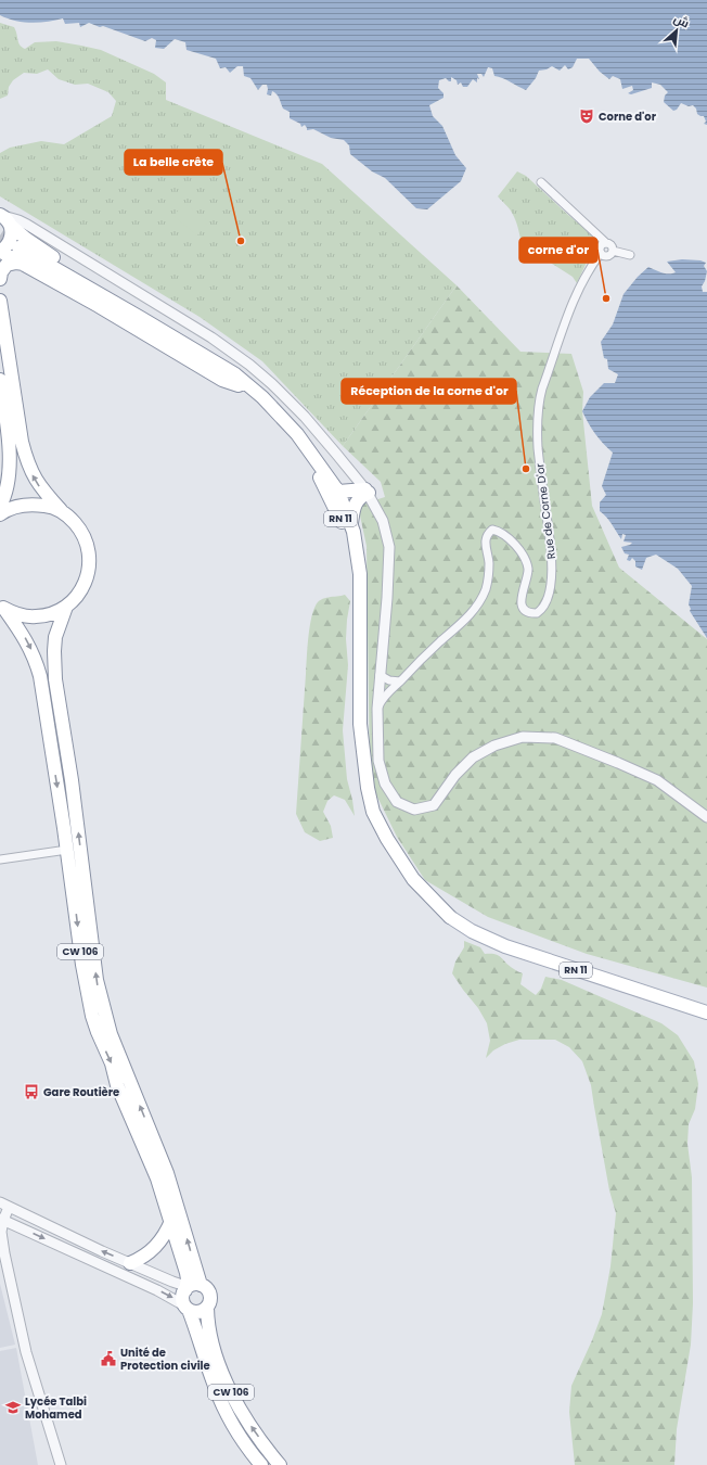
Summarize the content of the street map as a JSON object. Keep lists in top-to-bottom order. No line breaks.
{"streets":{"main road":["RN 11","CW 106"],"street":["Rue de Corne D'or"]},"places":{"theatre":["Corne d'or"],"other":["La belle crête","corne d'or","Réception de la corne d'or"],"bus stop":["Gare Routière"],"public building":["Unité de Protection civile"],"school or university":["Lycée Talbi Mohamed"]},"north":"top right"}
